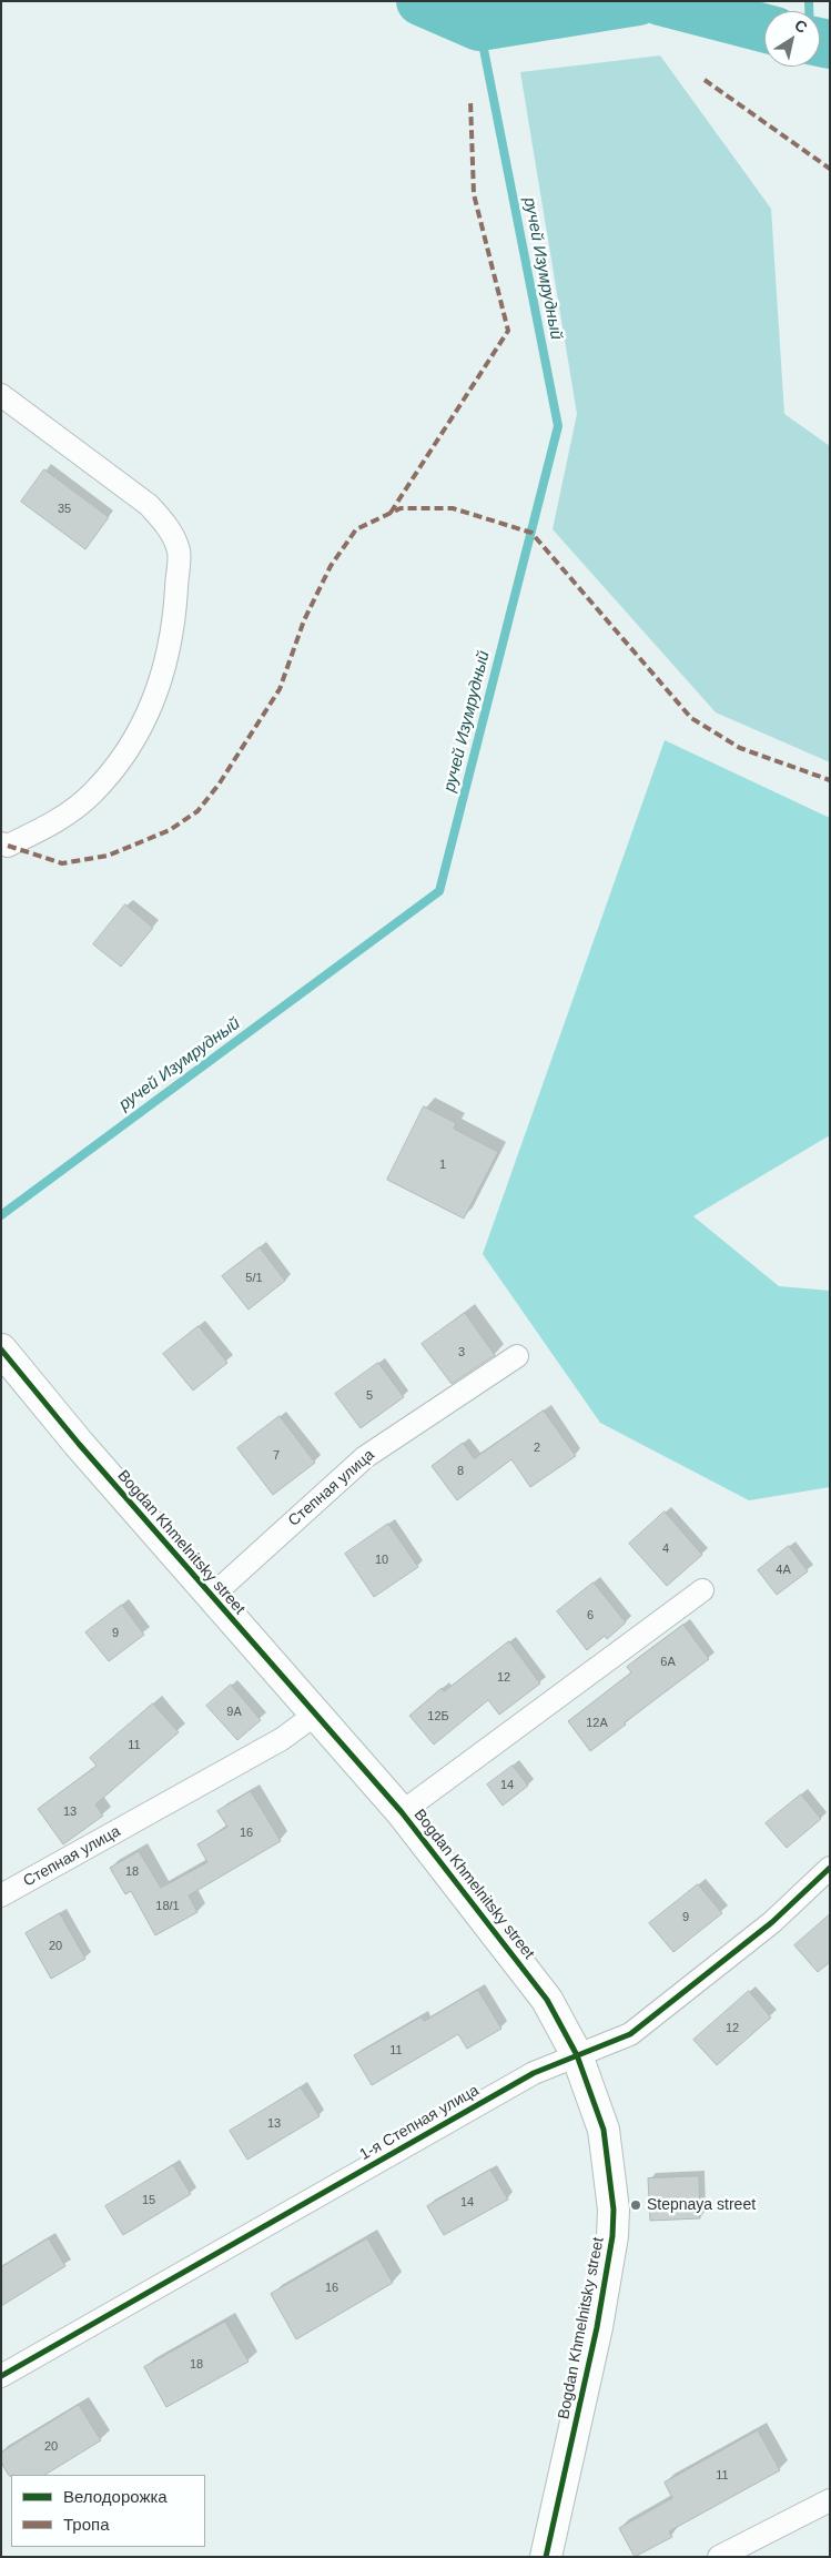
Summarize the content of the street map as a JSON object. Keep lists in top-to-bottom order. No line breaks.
{"streets":{"street":["Степная улица","Bogdan Khmelnitsky street","1-я Степная улица"]},"crossings":[["Степная улица","Bogdan Khmelnitsky street"],["Bogdan Khmelnitsky street","1-я Степная улица"]],"water":["ручей Изумрудный"],"places":["Stepnaya street"],"house_numbers":["35","1","5/1","3","5","2","7","8","4","10","4А","6","9","6А","12","9А","12Б","12А","11","14","13","16","18","18/1","9","20","12","11","13","15","14","16","18","20","11"],"legend":["Велодорожка","Тропа"],"north":"top right"}
